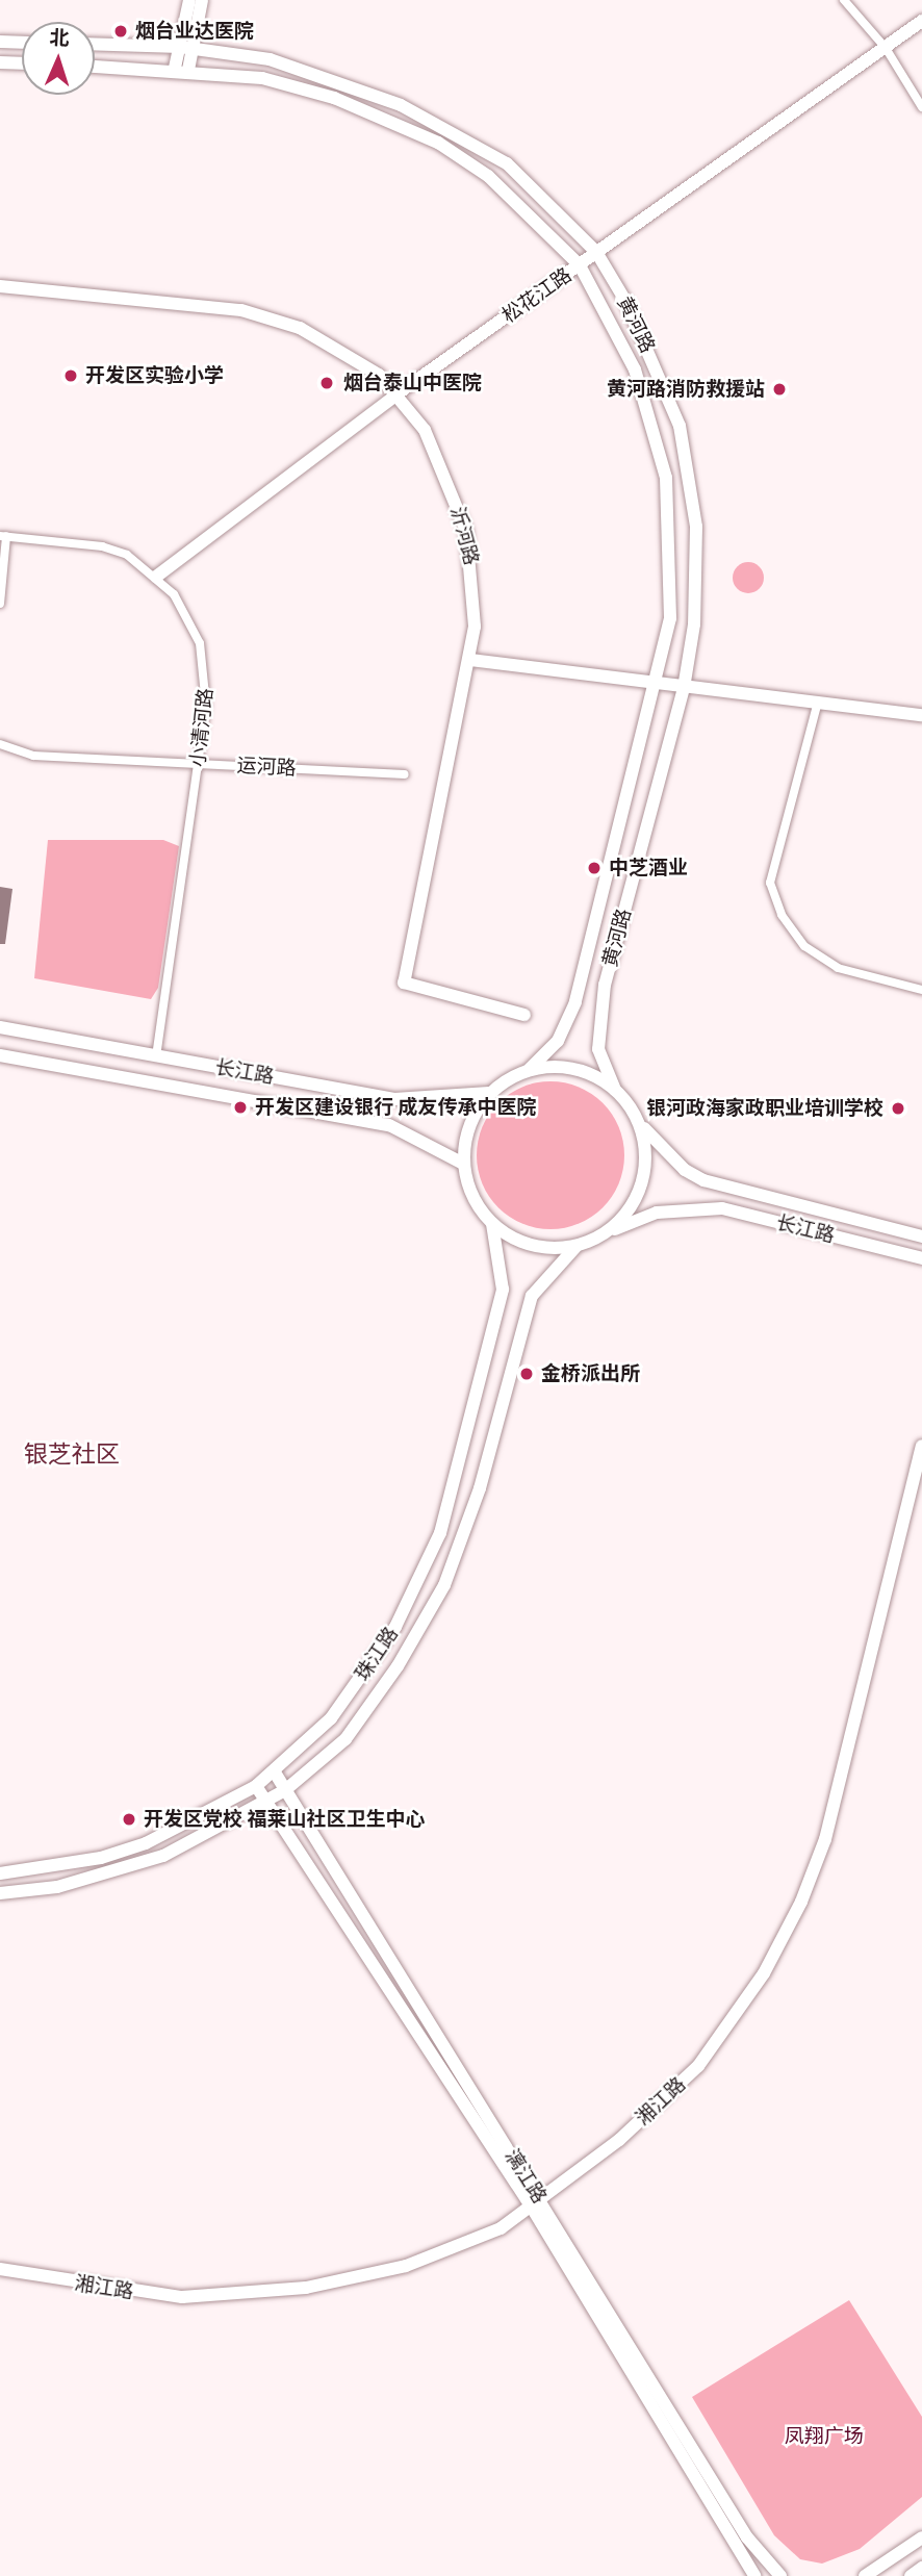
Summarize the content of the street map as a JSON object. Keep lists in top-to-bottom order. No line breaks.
{"streets":{"main road":["松花江路","黄河路","沂河路","长江路","珠江路","湘江路","漓江路"],"street":["小清河路","运河路"]},"crossings":[["松花江路","黄河路"],["松花江路","沂河路"],["松花江路","小清河路"],["黄河路","长江路"],["黄河路","珠江路"],["小清河路","运河路"],["小清河路","长江路"],["长江路","珠江路"],["珠江路","漓江路"],["湘江路","漓江路"]],"districts":["银芝社区"],"parks":["凤翔广场"],"places":["烟台业达医院","开发区实验小学","烟台泰山中医院","黄河路消防救援站","中芝酒业","开发区建设银行 成友传承中医院","银河政海家政职业培训学校","金桥派出所","开发区党校 福莱山社区卫生中心"],"north":"top"}
